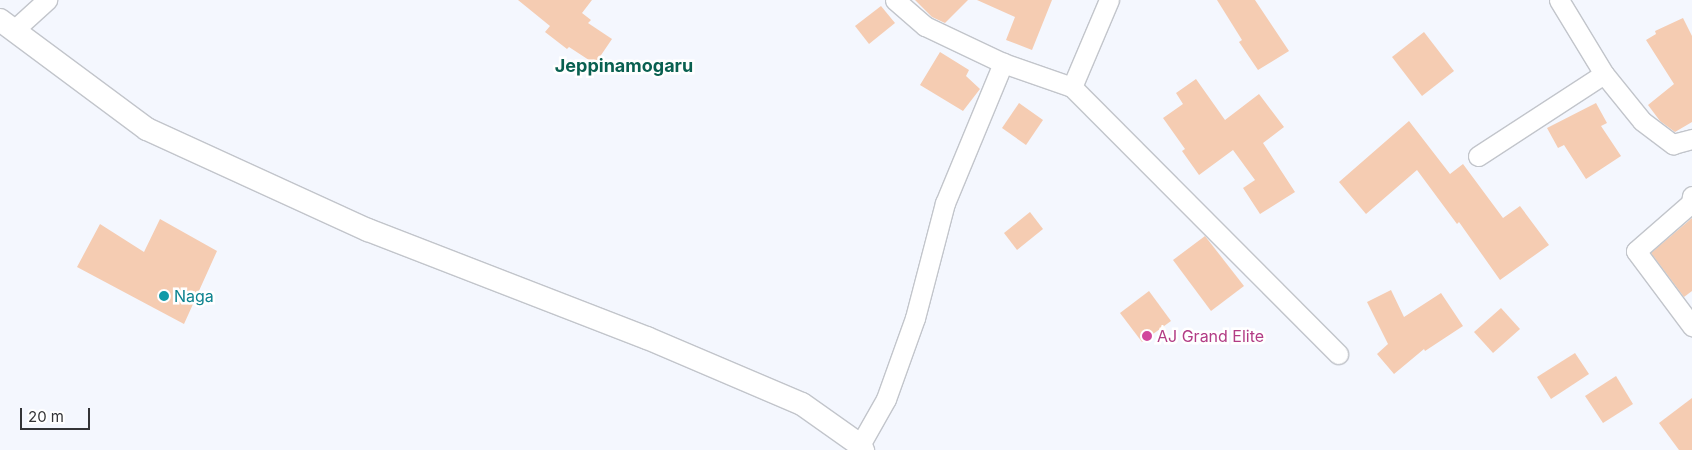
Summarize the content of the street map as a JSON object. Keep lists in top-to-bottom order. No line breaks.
{"districts":["Jeppinamogaru"],"places":["Naga","AJ Grand Elite"],"scale_bar":"20 m"}
